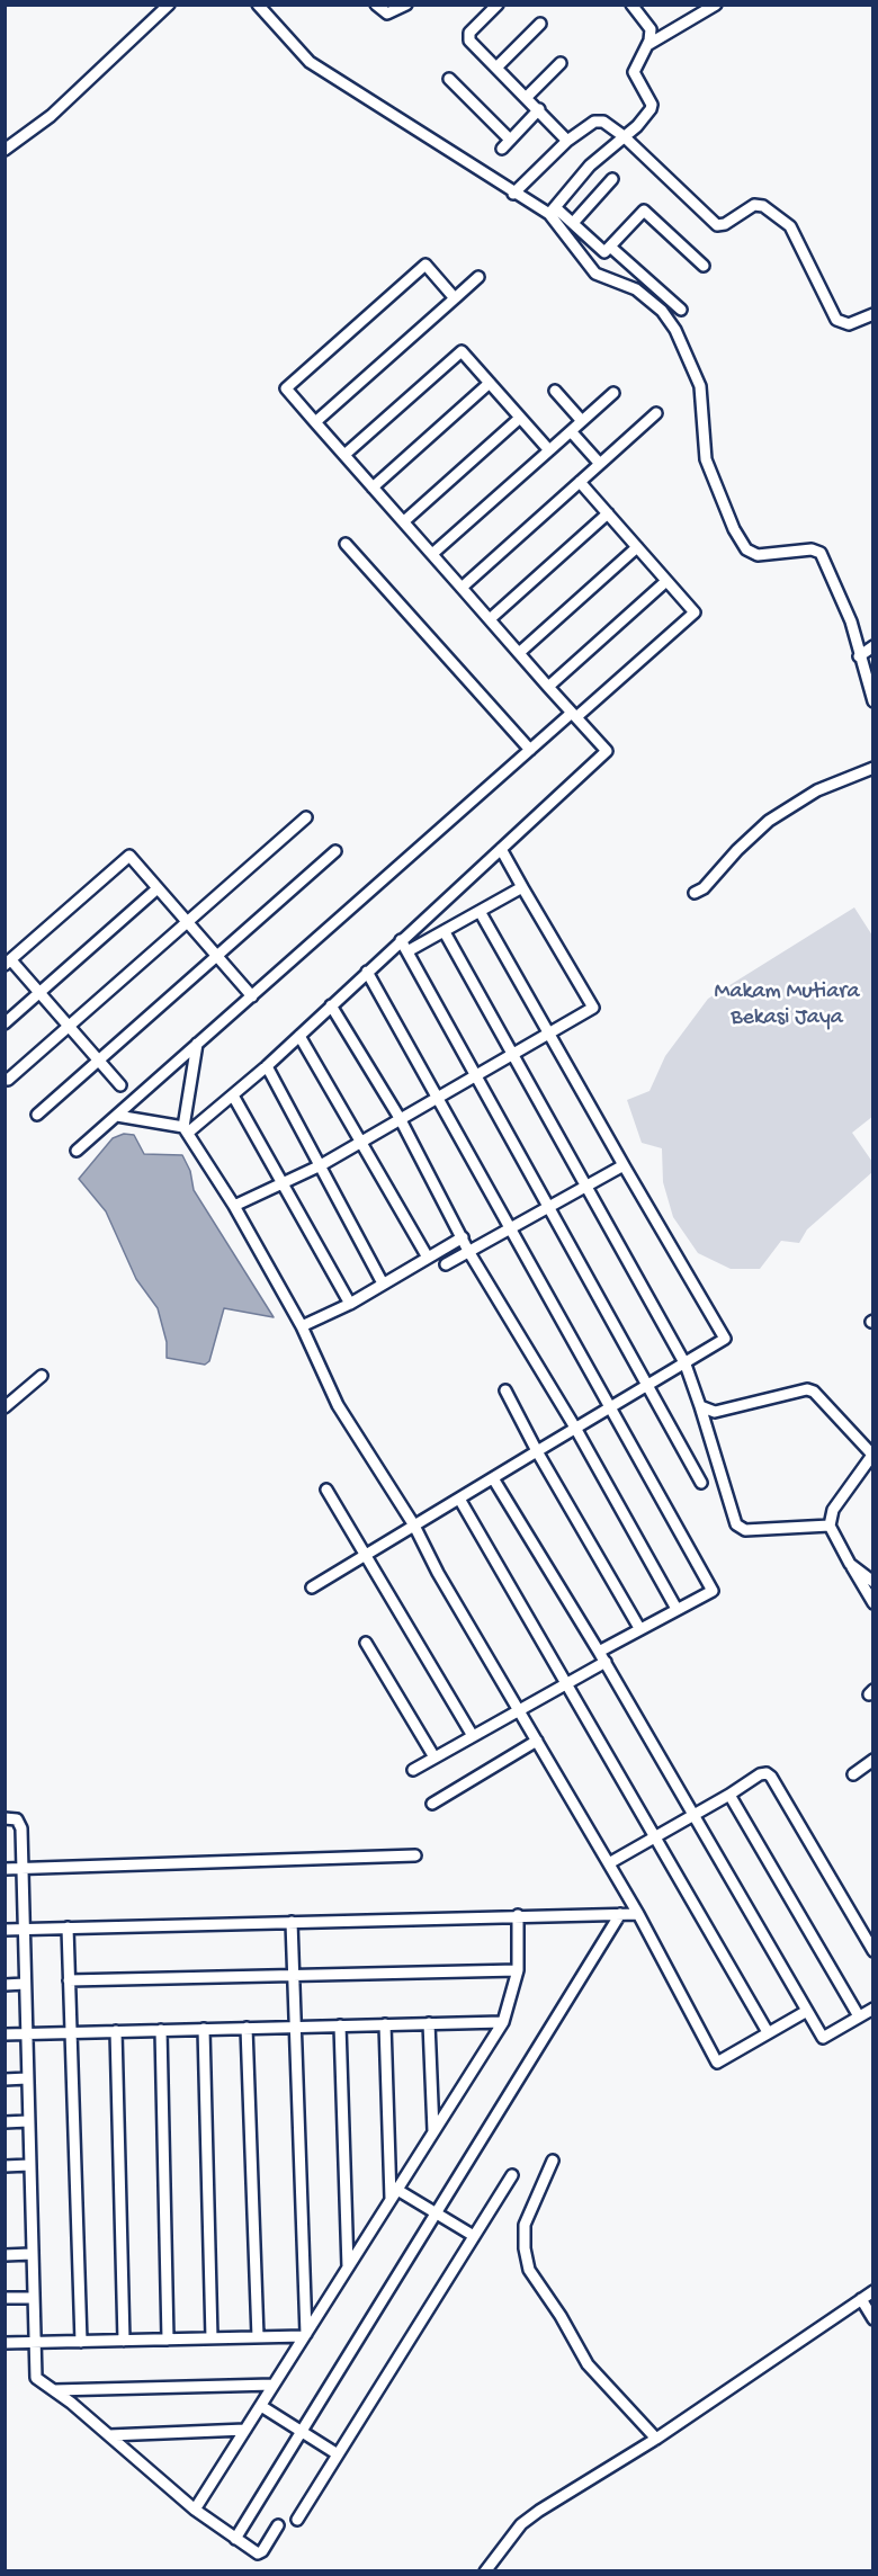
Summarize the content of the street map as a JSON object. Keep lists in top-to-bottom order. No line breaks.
{"parks":["Makam Mutiara Bekasi Jaya"]}
